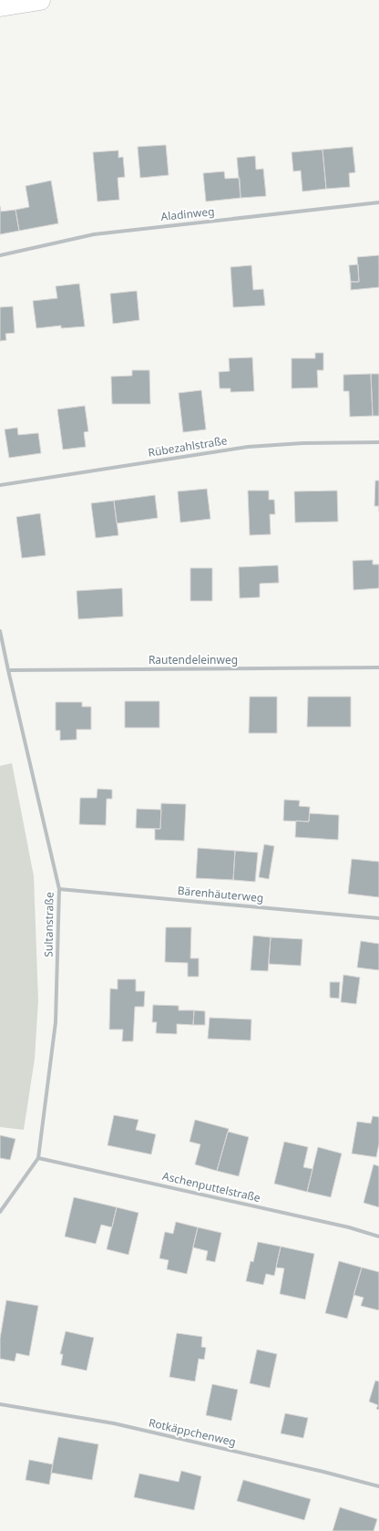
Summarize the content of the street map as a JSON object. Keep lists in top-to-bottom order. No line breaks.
{"streets":{"street":["Aladinweg","Rübezahlstraße","Rautendeleinweg","Bärenhäuterweg","Sultanstraße","Aschenputtelstraße","Rotkäppchenweg"]},"crossings":[["Rautendeleinweg","Sultanstraße"],["Bärenhäuterweg","Sultanstraße"],["Sultanstraße","Aschenputtelstraße"]]}
